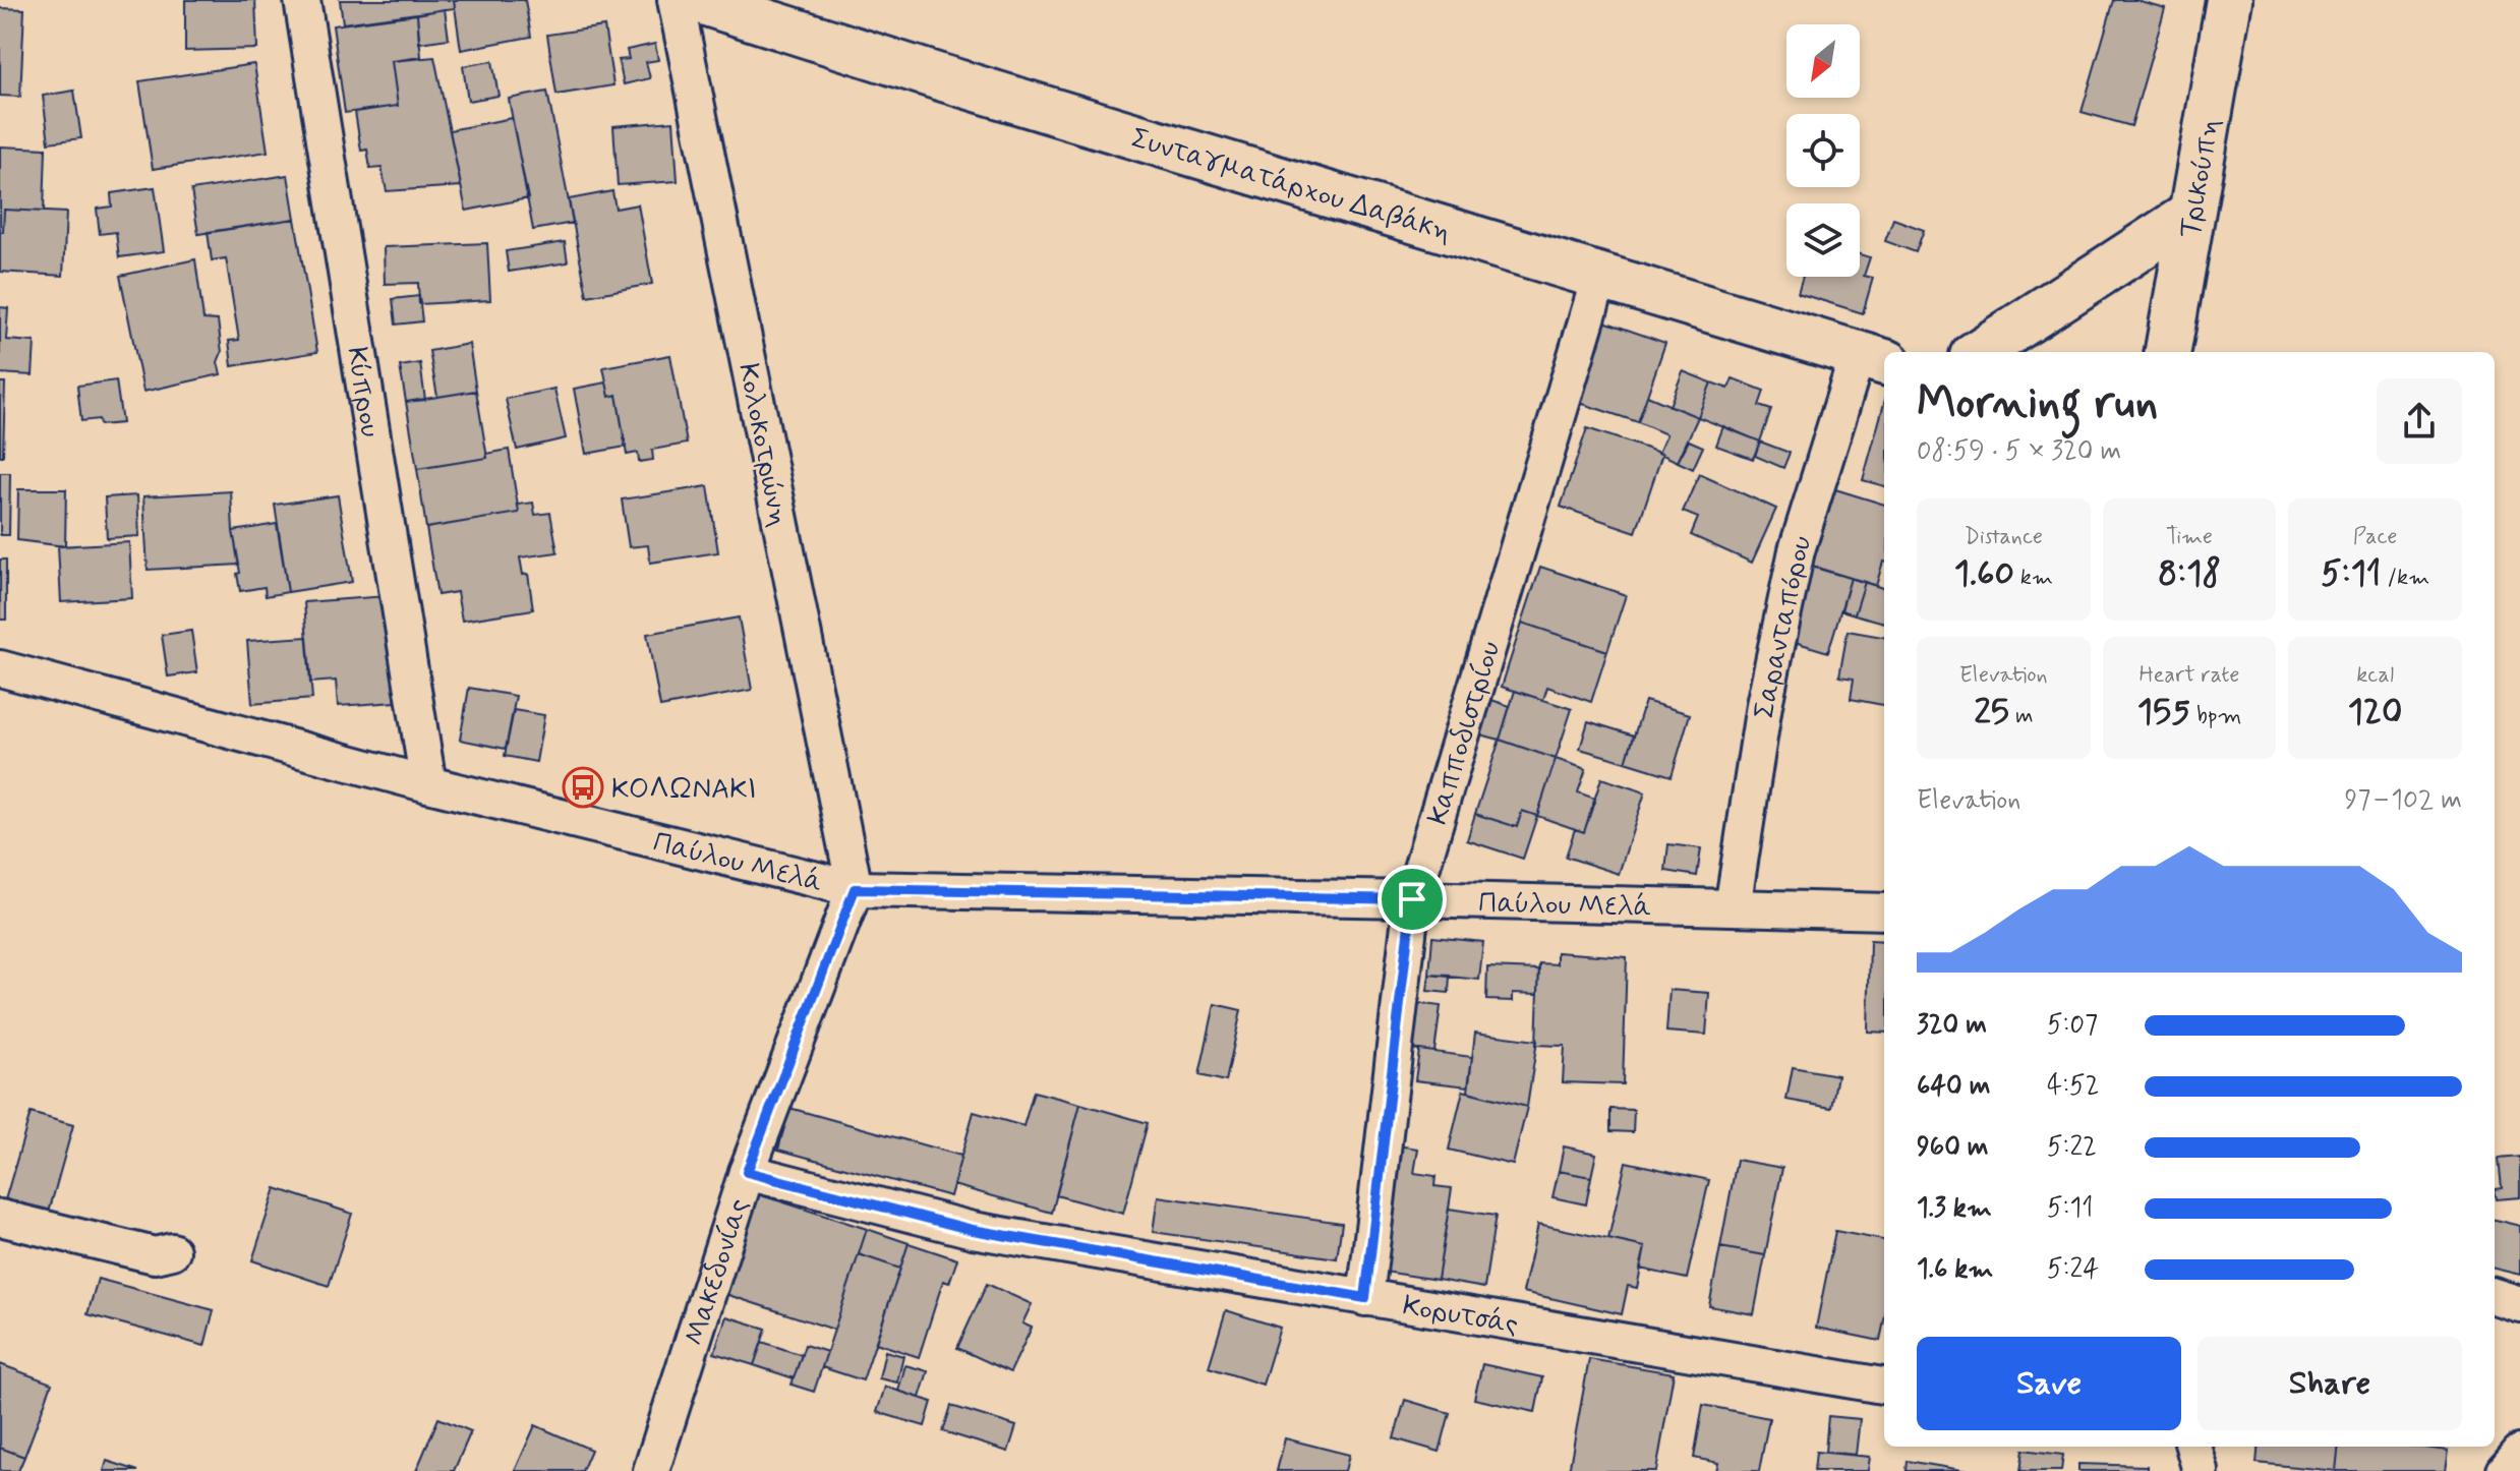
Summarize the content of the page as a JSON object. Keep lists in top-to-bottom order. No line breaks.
{"streets":{"street":["Τρικούπη","Συνταγματάρχου Δαβάκη","Κύπρου","Κολοκοτρώνη","Σαρανταπόρου","Καπποδιστρίου","Παύλου Μελά","Μακεδονίας","Κορυτσάς"]},"crossings":[["Συνταγματάρχου Δαβάκη","Σαρανταπόρου"],["Συνταγματάρχου Δαβάκη","Καπποδιστρίου"],["Κύπρου","Παύλου Μελά"],["Κολοκοτρώνη","Παύλου Μελά"],["Κολοκοτρώνη","Μακεδονίας"],["Σαρανταπόρου","Παύλου Μελά"],["Καπποδιστρίου","Παύλου Μελά"],["Καπποδιστρίου","Κορυτσάς"],["Παύλου Μελά","Μακεδονίας"],["Μακεδονίας","Κορυτσάς"]],"places":{"bus stop":["ΚΟΛΩΝΑΚΙ"]},"north":"bottom left","page":{"heading":["Morning run","08:59 · 5 × 320 m"],"stats":[["Distance","1.60 km"],["Time","8:18"],["Pace","5:11 /km"],["Elevation","25 m"],["Heart rate","155 bpm"],["kcal","120"]],"chart":["Elevation","97–102 m"],"list":[{"name":"320 m","note":"5:07"},{"name":"640 m","note":"4:52"},{"name":"960 m","note":"5:22"},{"name":"1.3 km","note":"5:11"},{"name":"1.6 km","note":"5:24"}],"buttons":["Save","Share"]}}
